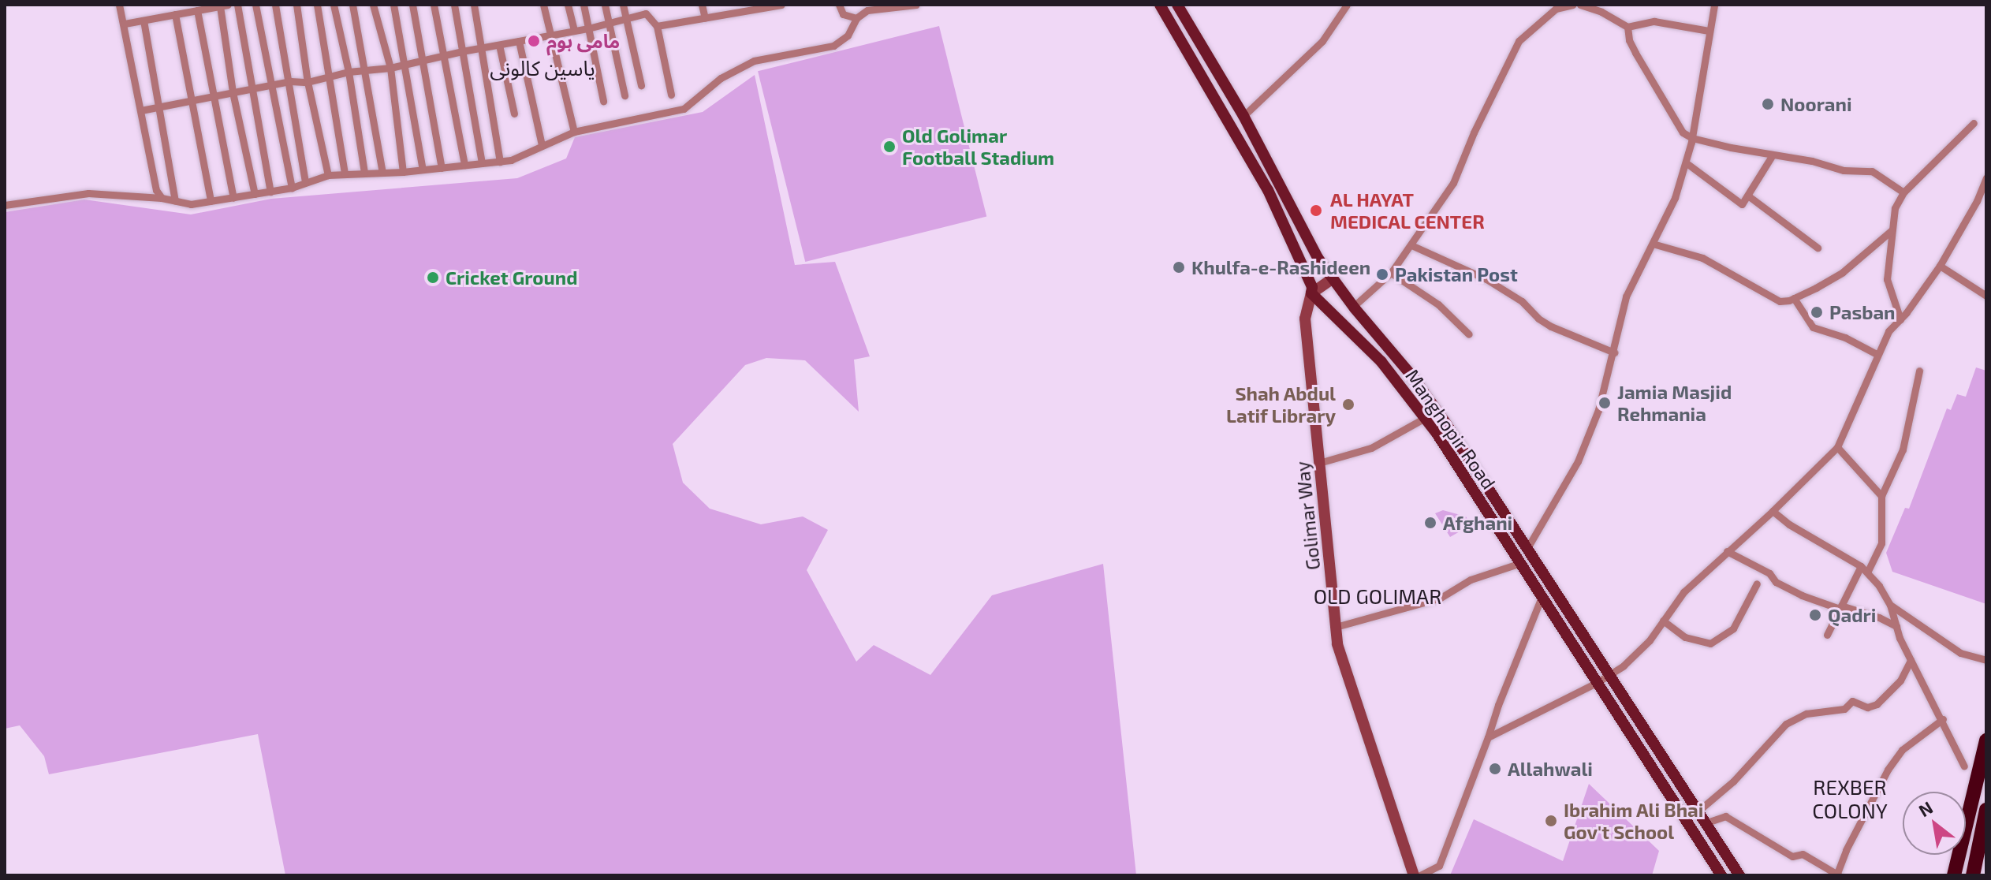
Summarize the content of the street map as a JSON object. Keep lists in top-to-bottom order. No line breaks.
{"streets":{"main road":["Manghopir Road","Golimar Way"]},"crossings":[["Manghopir Road","Golimar Way"]],"districts":["یاسین کالونی","OLD GOLIMAR","REXBER COLONY"],"places":["مامی ہوم","Noorani","Old Golimar Football Stadium","AL HAYAT MEDICAL CENTER","Khulfa-e-Rashideen","Pakistan Post","Cricket Ground","Pasban","Jamia Masjid Rehmania","Shah Abdul Latif Library","Afghani","Qadri","Allahwali","Ibrahim Ali Bhai Gov't School"],"north":"top left"}
